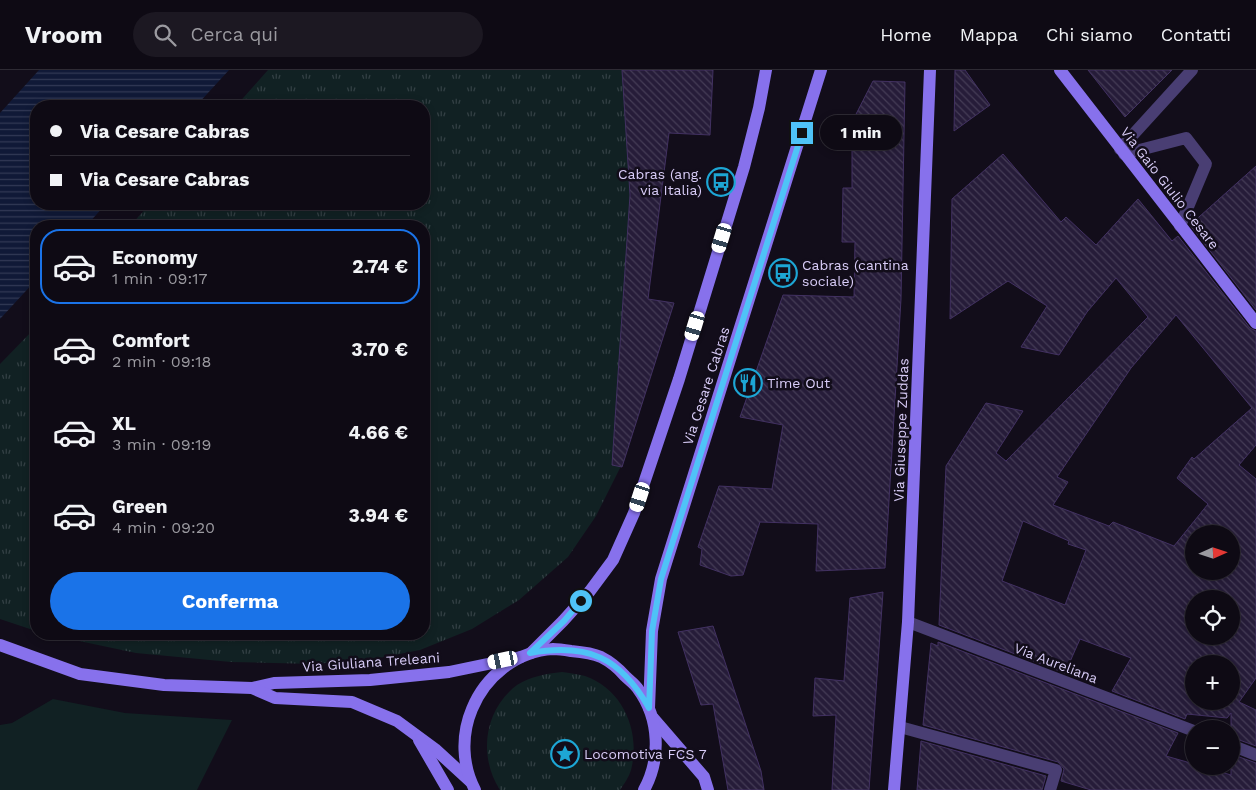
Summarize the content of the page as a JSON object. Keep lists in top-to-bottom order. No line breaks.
{"streets":{"street":["Via Gaio Giulio Cesare","Via Cesare Cabras","Via Giuseppe Zuddas","Via Giuliana Treleani","Via Aureliana"]},"crossings":[["Via Cesare Cabras","Via Giuliana Treleani"],["Via Giuseppe Zuddas","Via Aureliana"]],"places":{"bus stop":["Cabras (ang. via Italia)","Cabras (cantina sociale)"],"restaurant":["Time Out"],"place":["Locomotiva FCS 7"]},"north":"right","page":{"header":"Vroom","search":"Cerca qui","nav":["Home","Mappa","Chi siamo","Contatti"],"banner":["Via Cesare Cabras","Via Cesare Cabras"],"bubble":"1 min","list":[{"name":"Economy","note":"1 min · 09:17","value":"2.74 €"},{"name":"Comfort","note":"2 min · 09:18","value":"3.70 €"},{"name":"XL","note":"3 min · 09:19","value":"4.66 €"},{"name":"Green","note":"4 min · 09:20","value":"3.94 €"}],"map_buttons":["+","−"],"buttons":"Conferma"}}
